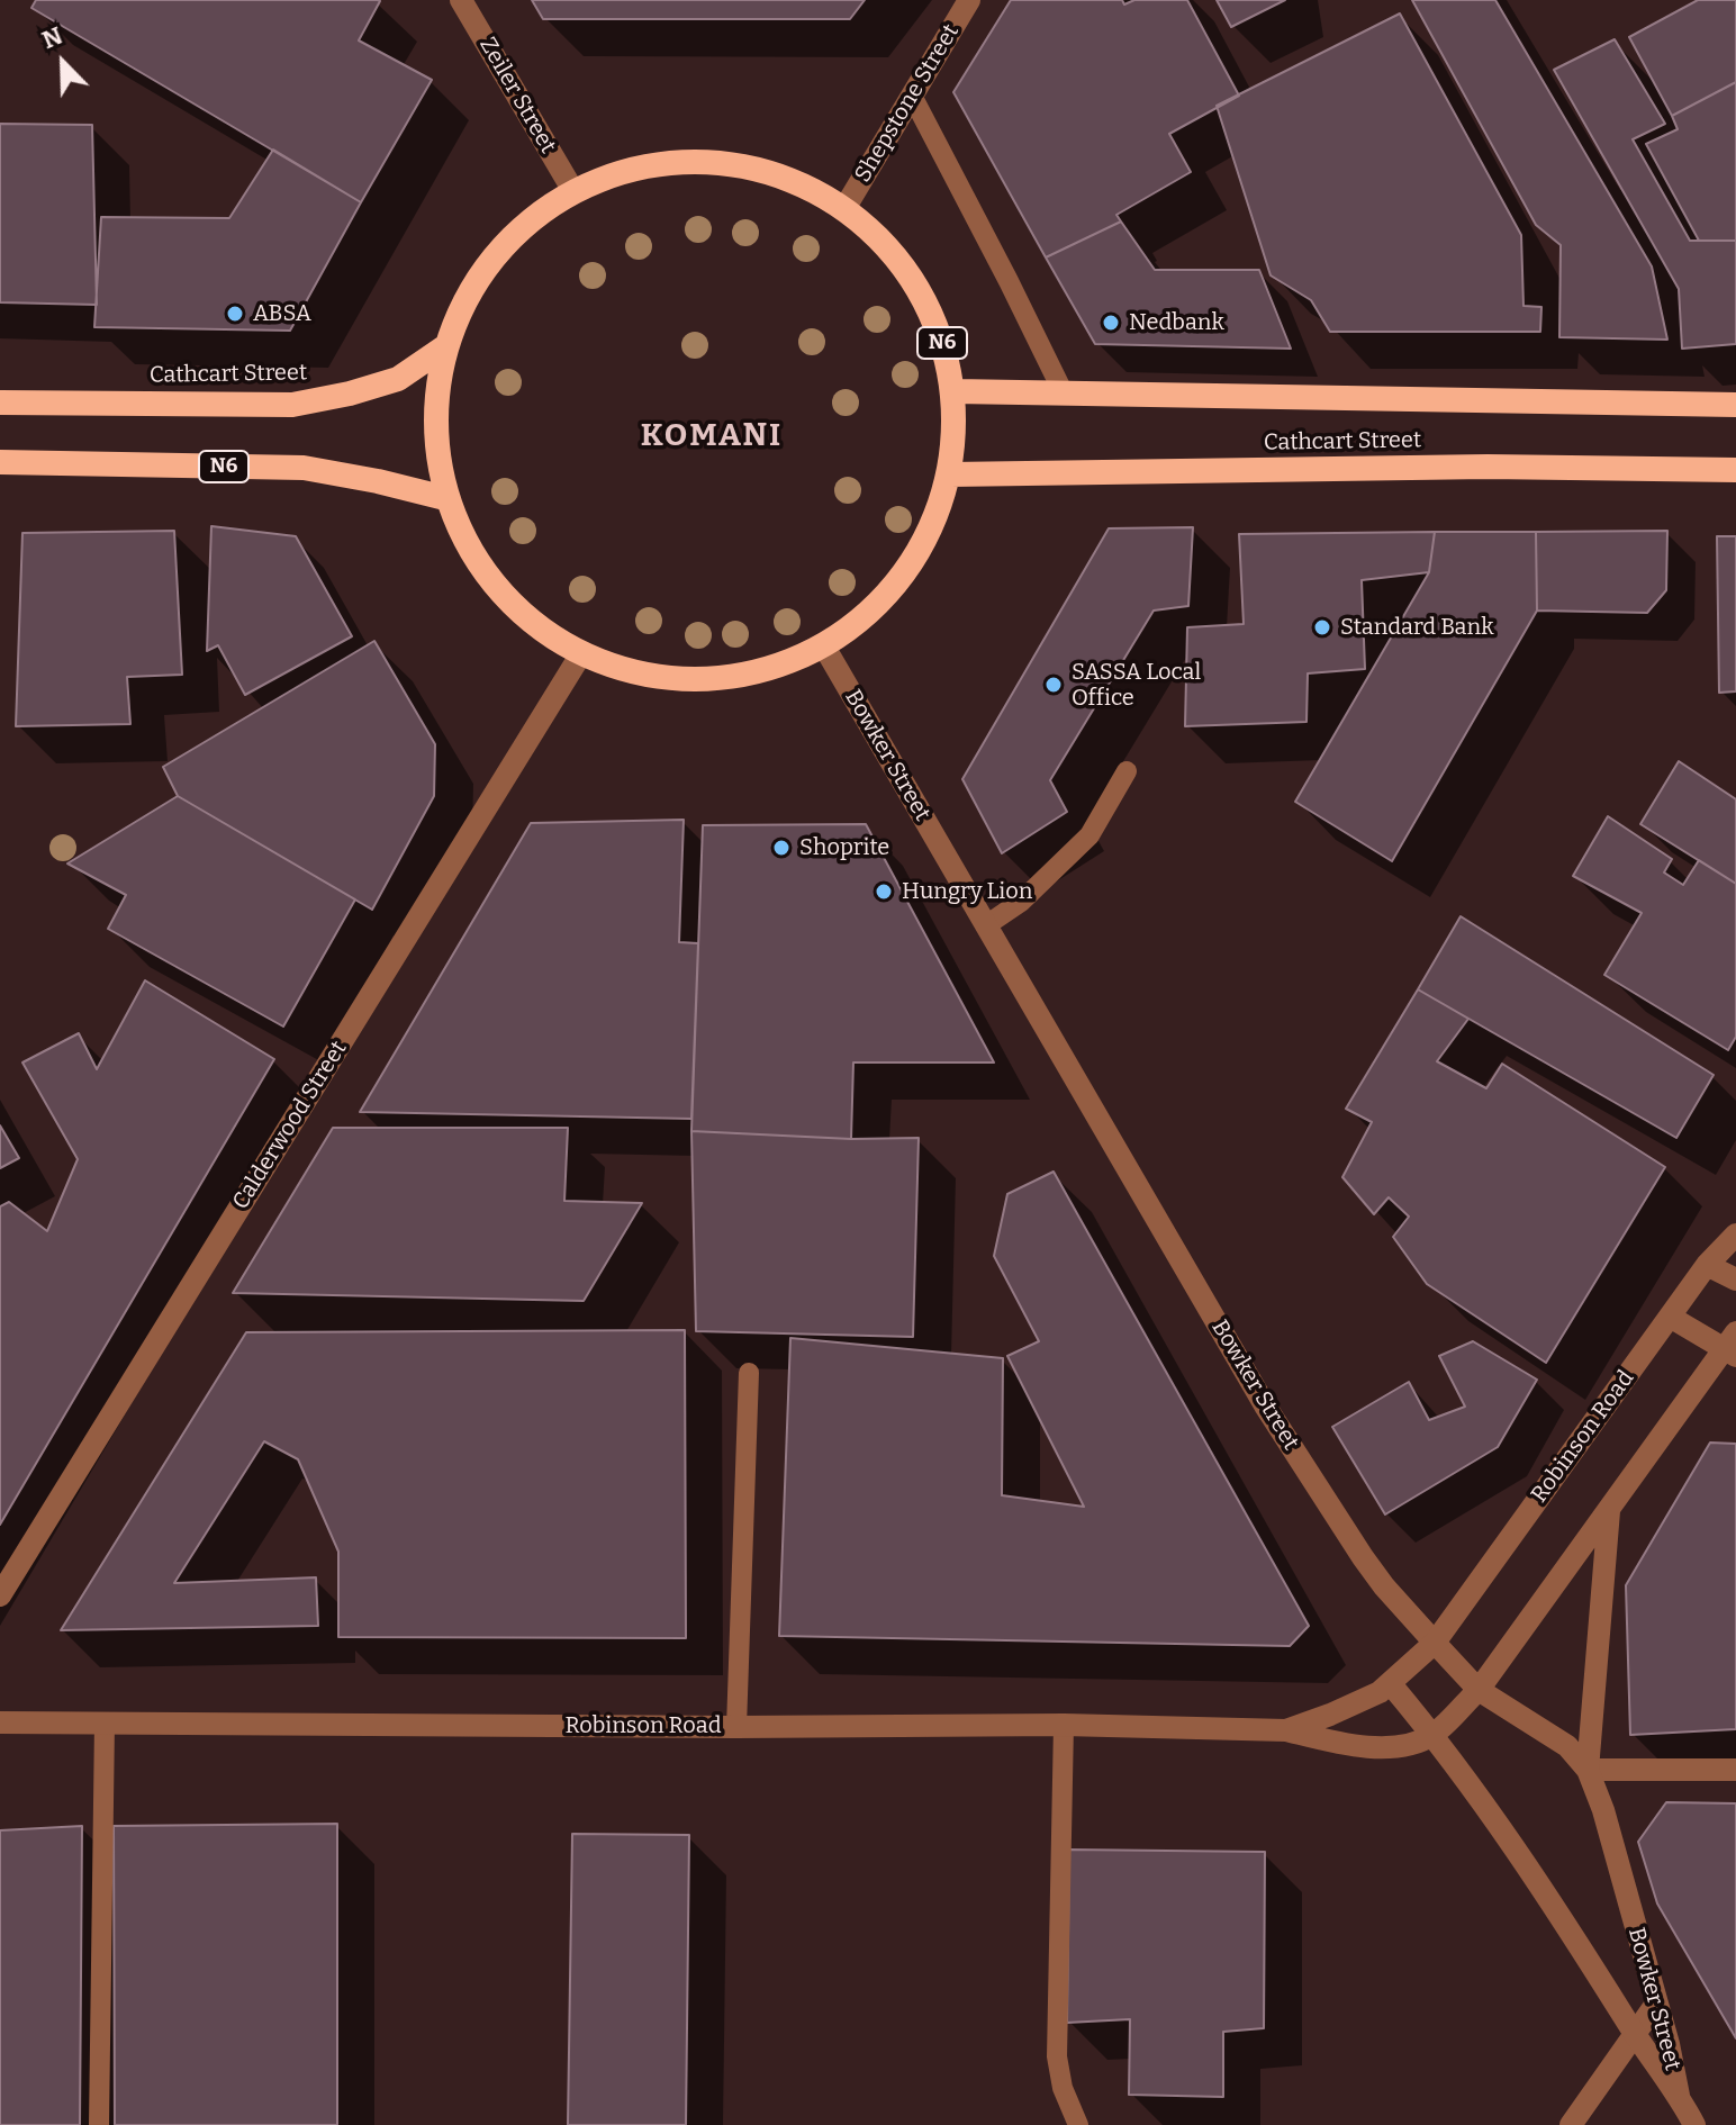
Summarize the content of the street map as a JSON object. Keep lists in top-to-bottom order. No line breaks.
{"streets":{"highway":["N6","Cathcart Street"],"street":["Zeiler Street","Shepstone Street","Bowker Street","Calderwood Street","Robinson Road"]},"crossings":[["Zeiler Street","N6"],["Shepstone Street","N6"],["N6","Cathcart Street"],["N6","Bowker Street"],["N6","Calderwood Street"],["Bowker Street","Robinson Road"]],"districts":["KOMANI"],"places":["ABSA","Nedbank","Standard Bank","SASSA Local Office","Shoprite","Hungry Lion"],"north":"top left"}
